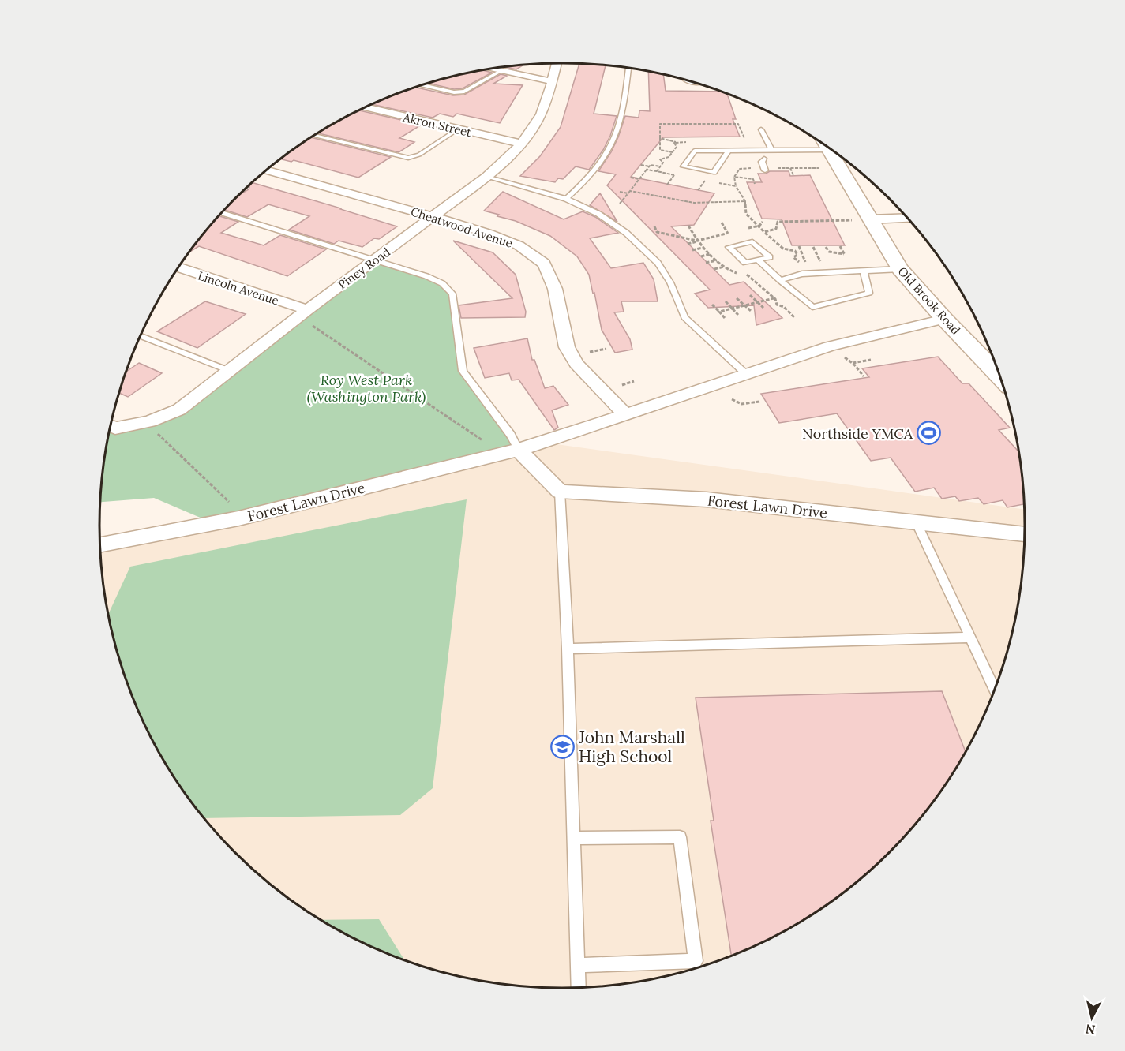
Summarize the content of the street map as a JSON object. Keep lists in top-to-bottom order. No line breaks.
{"streets":{"street":["Akron Street","Cheatwood Avenue","Piney Road","Lincoln Avenue","Old Brook Road","Forest Lawn Drive"]},"crossings":[["Akron Street","Piney Road"],["Cheatwood Avenue","Piney Road"],["Cheatwood Avenue","Forest Lawn Drive"],["Piney Road","Lincoln Avenue"],["Old Brook Road","Forest Lawn Drive"]],"parks":["Roy West Park (Washington Park)"],"places":{"sports":["Northside YMCA"],"school or university":["John Marshall High School"]},"north":"bottom"}
